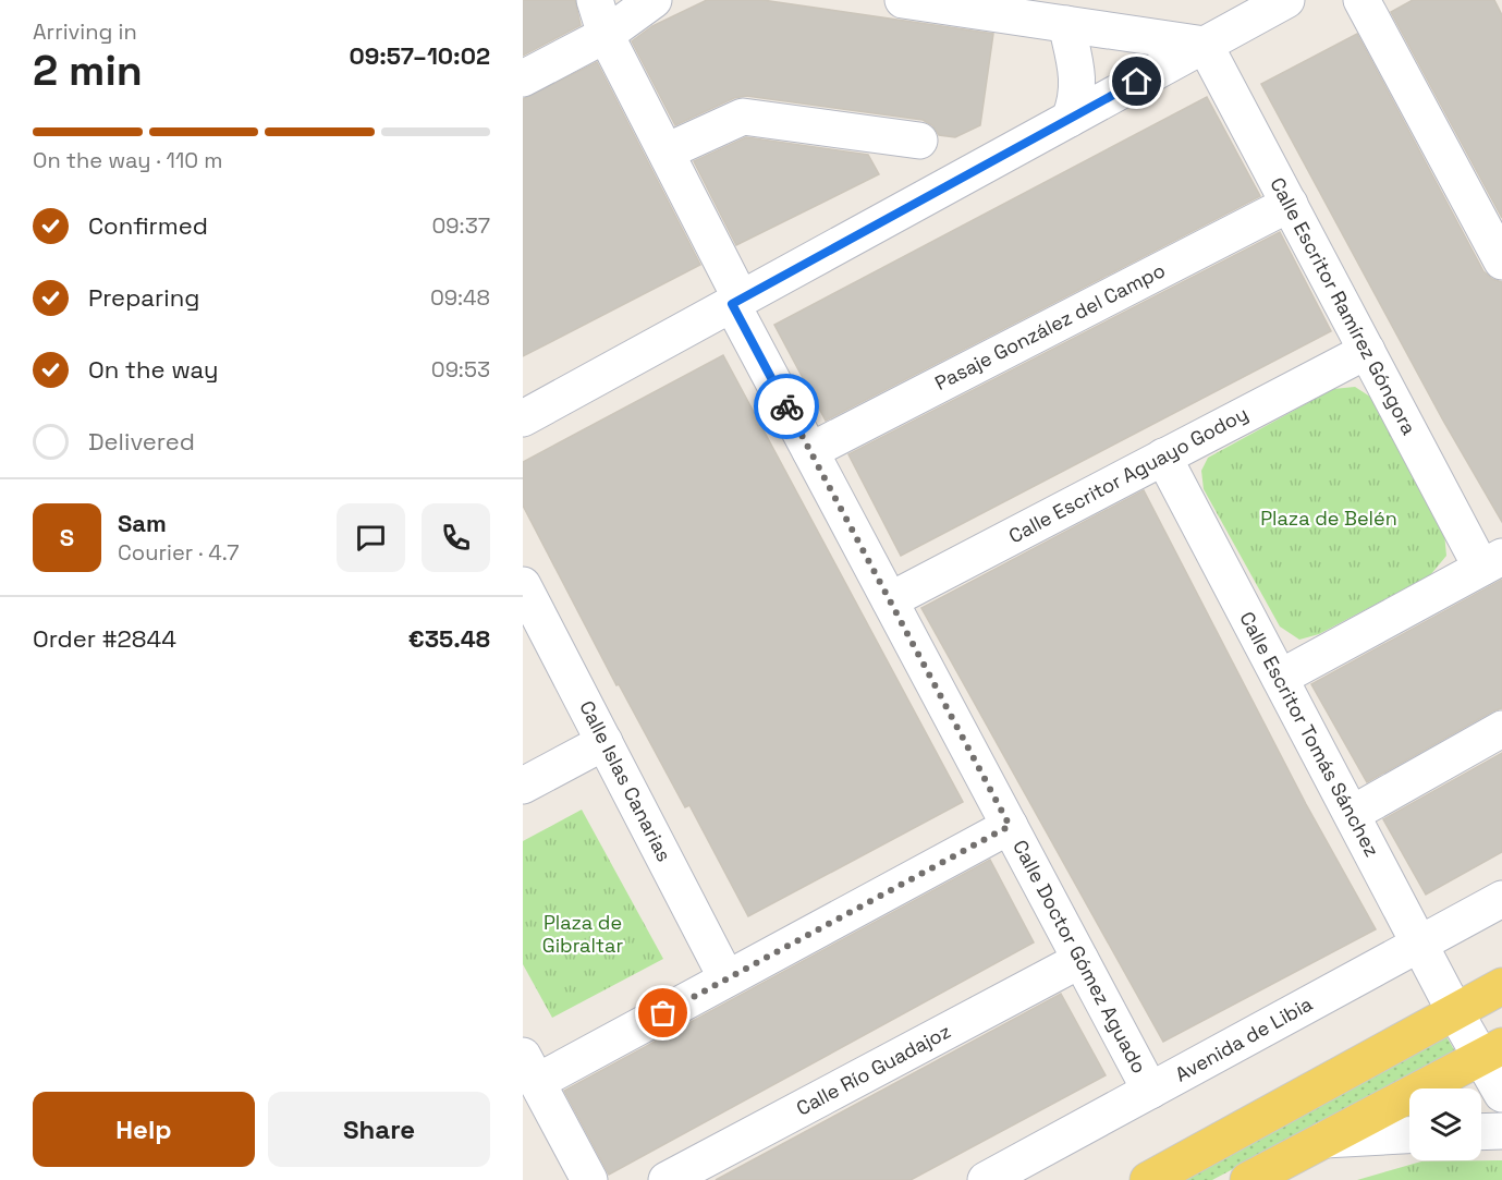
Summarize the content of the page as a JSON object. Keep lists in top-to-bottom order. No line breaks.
{"streets":{"street":["Calle Escritor Ramírez Góngora","Pasaje González del Campo","Calle Escritor Aguayo Godoy","Calle Escritor Tomás Sánchez","Calle Islas Canarias","Calle Doctor Gómez Aguado","Avenida de Libia","Calle Río Guadajoz"]},"crossings":[["Calle Escritor Ramírez Góngora","Pasaje González del Campo"],["Calle Escritor Ramírez Góngora","Calle Escritor Aguayo Godoy"],["Pasaje González del Campo","Calle Doctor Gómez Aguado"],["Calle Escritor Aguayo Godoy","Calle Escritor Tomás Sánchez"],["Calle Escritor Aguayo Godoy","Calle Doctor Gómez Aguado"],["Calle Escritor Tomás Sánchez","Avenida de Libia"],["Calle Doctor Gómez Aguado","Avenida de Libia"],["Calle Doctor Gómez Aguado","Calle Río Guadajoz"]],"parks":["Plaza de Belén","Plaza de Gibraltar"],"page":{"heading":["2 min","Arriving in","09:57–10:02"],"panel":["Sam","Courier · 4.7","Order #2844","€35.48"],"bar":"On the way · 110 m","list":[["Confirmed","09:37"],["Preparing","09:48"],["On the way","09:53"],"Delivered"],"round":"S","buttons":["Help","Share"]}}
